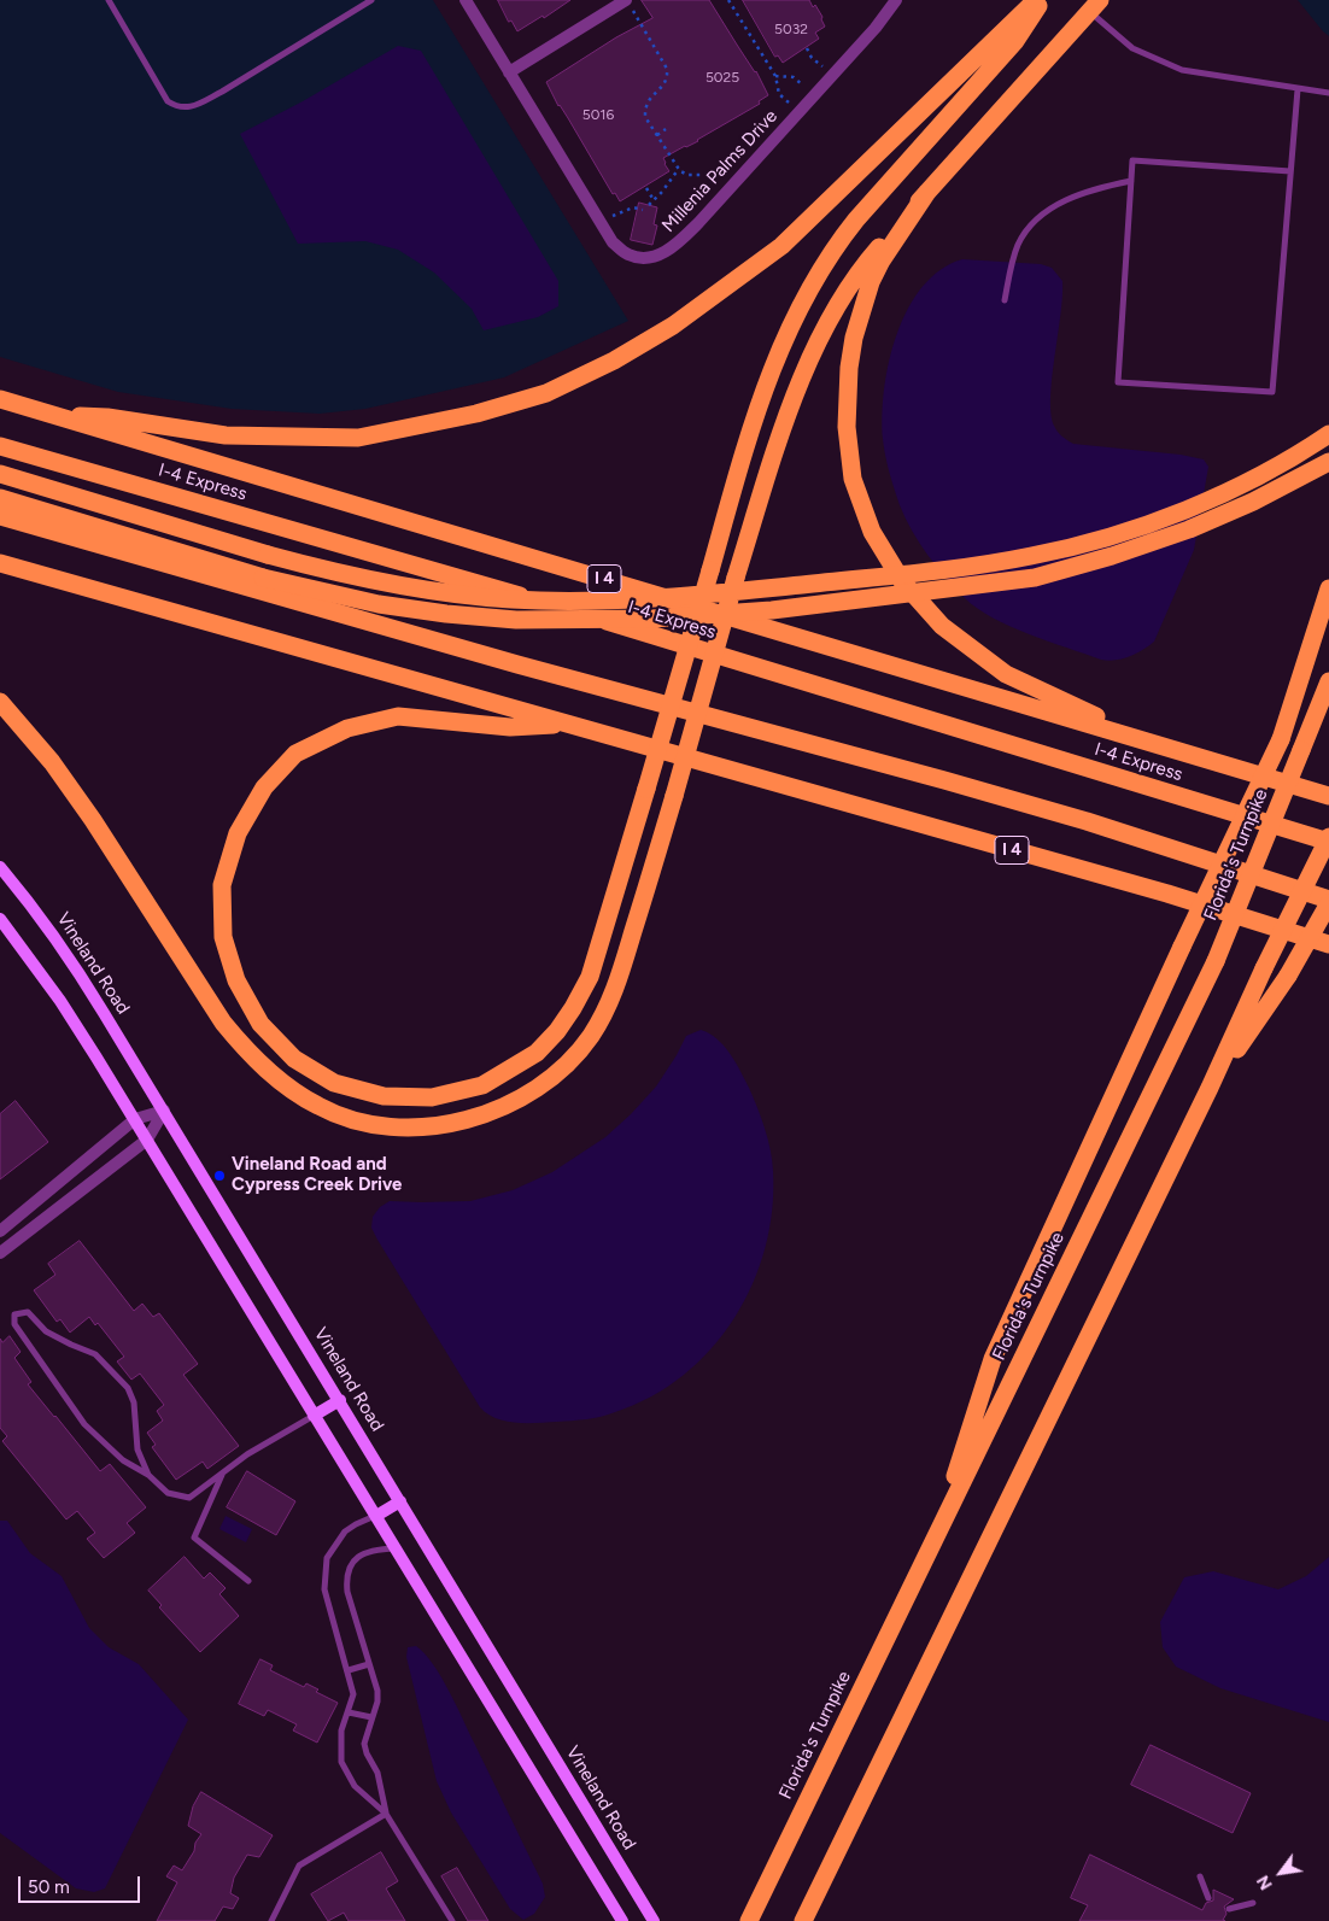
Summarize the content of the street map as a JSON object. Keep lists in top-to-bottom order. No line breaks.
{"streets":{"highway":["I-4 Express","I 4","Florida's Turnpike"],"street":["Millenia Palms Drive","Vineland Road"]},"places":["Vineland Road and Cypress Creek Drive"],"house_numbers":["5032","5025","5016"],"scale_bar":"50 m","north":"bottom left"}
